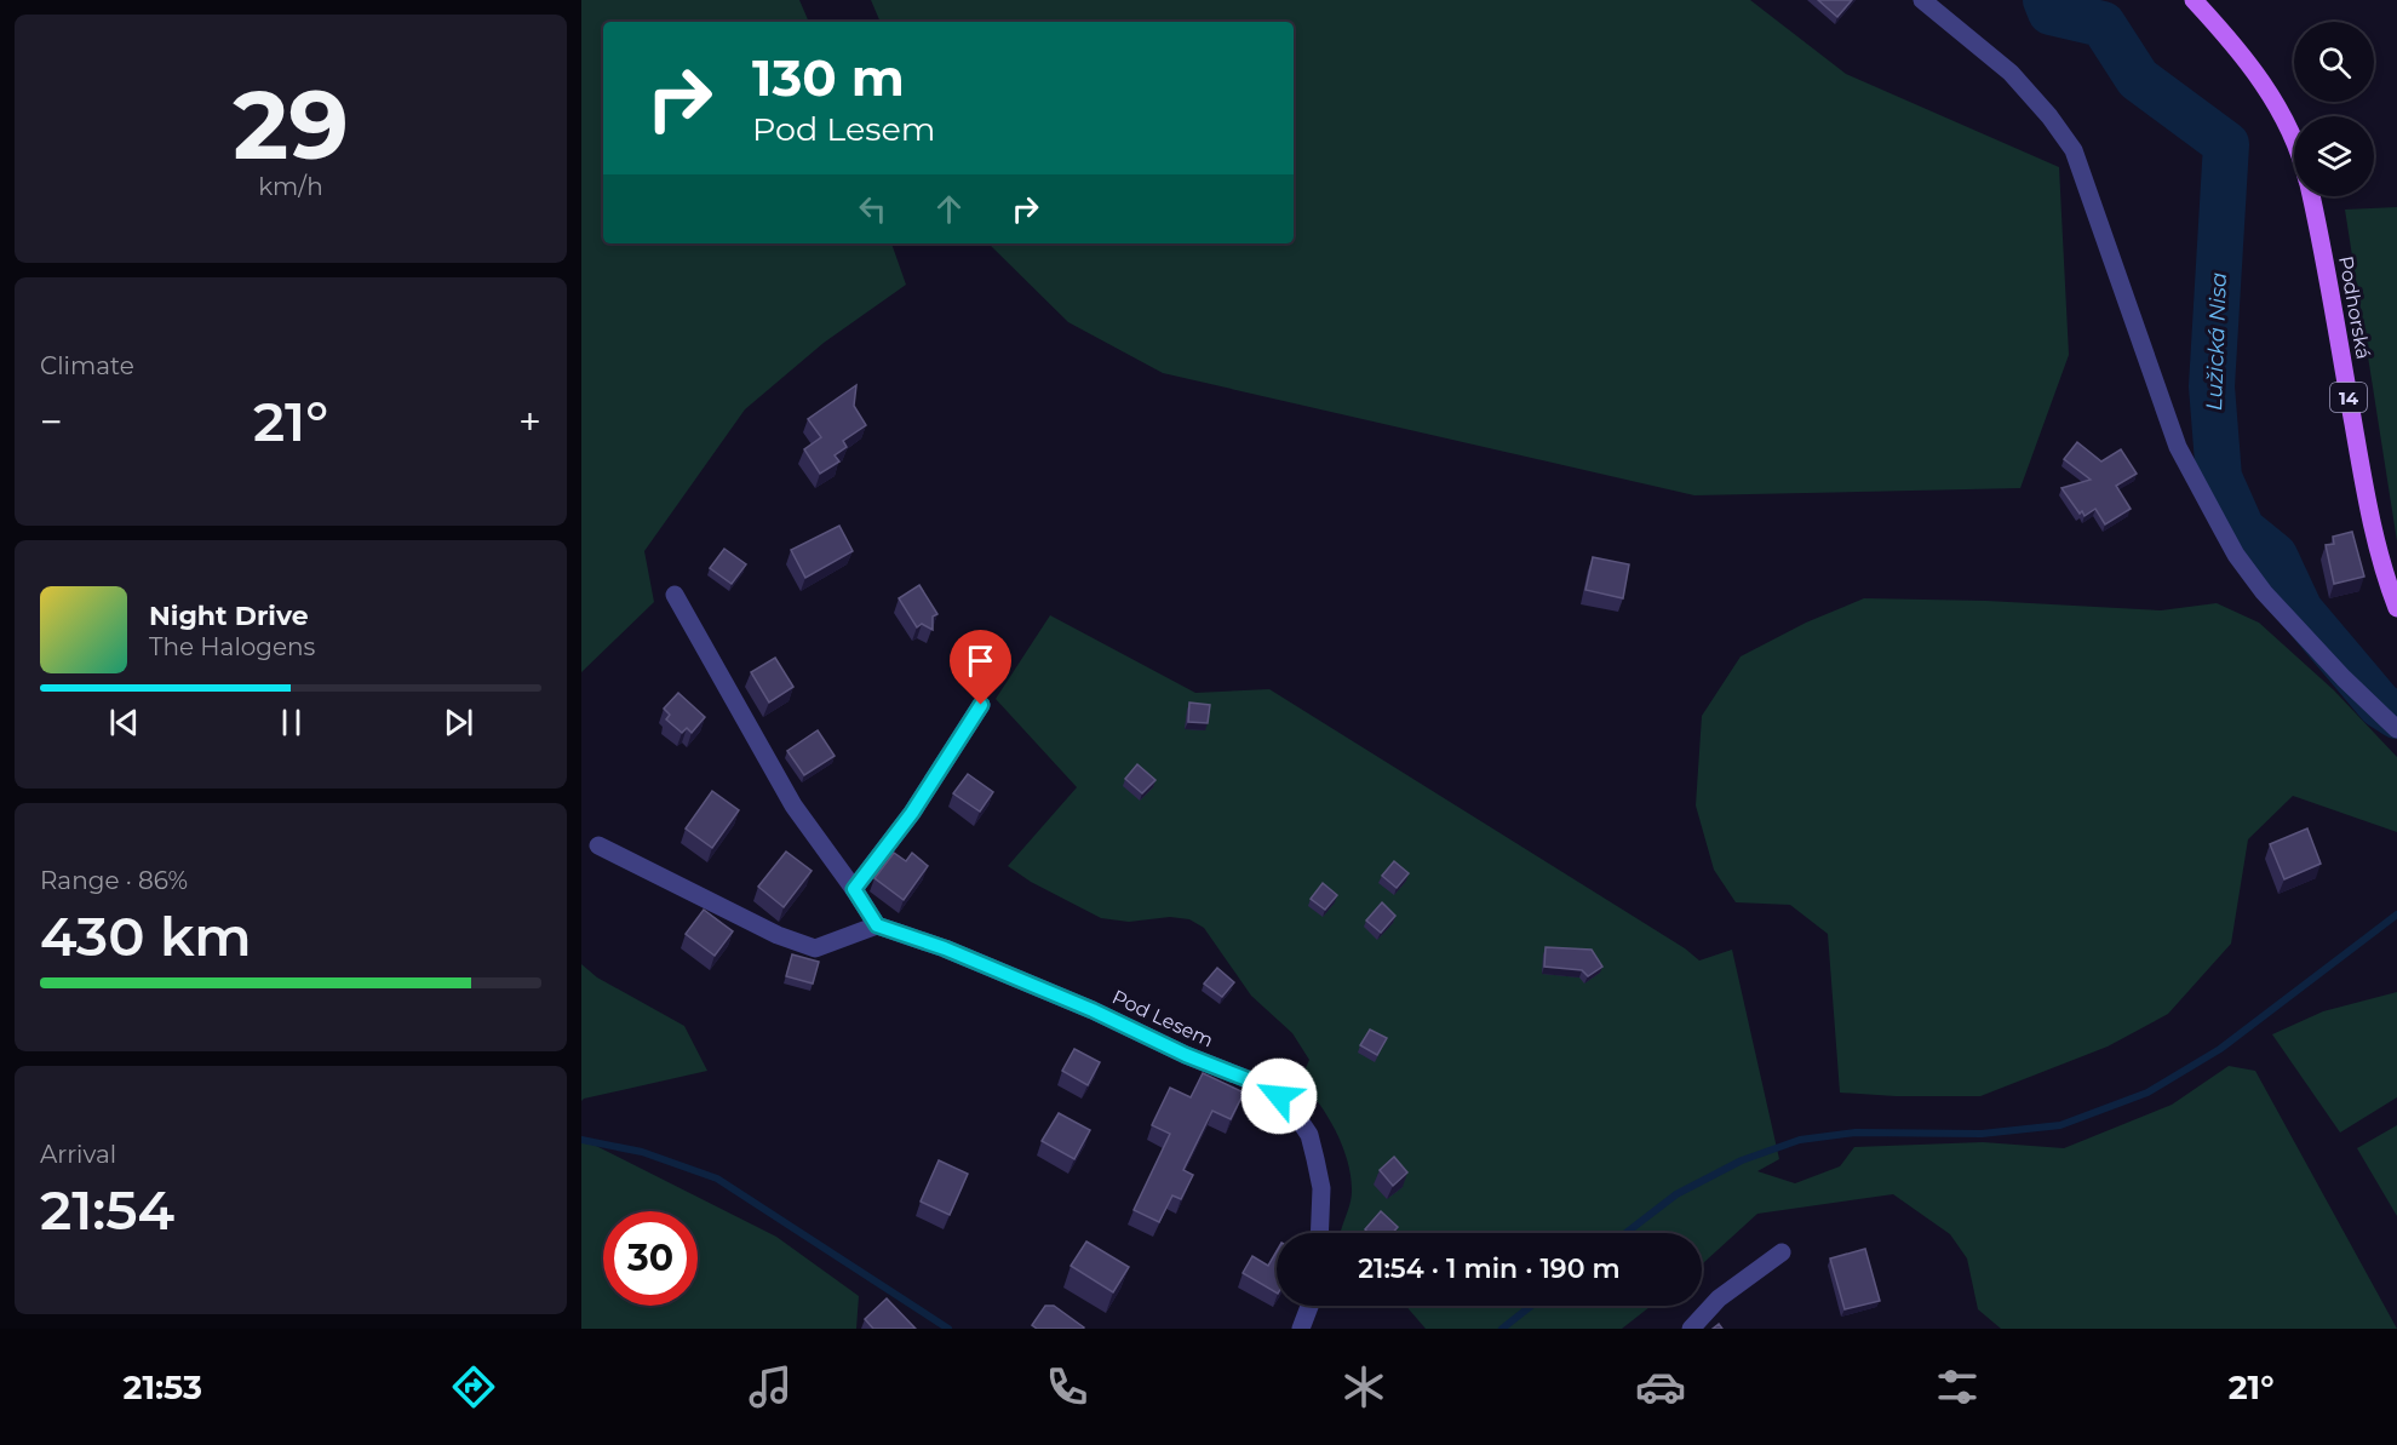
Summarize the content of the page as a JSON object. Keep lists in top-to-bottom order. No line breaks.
{"streets":{"main road":["Podhorská","14"],"street":["Pod Lesem"]},"water":["Lužická Nisa"],"page":{"tile":[["29","km/h"],"Climate",["Range · 86%","430 km"],["Arrival","21:54"]],"turn":["130 m","Pod Lesem"],"heat":["−","21°","+"],"song":["Night Drive","The Halogens"],"limit":"30","trip":"21:54 · 1 min · 190 m","tabs":["21:53","21°"]}}
